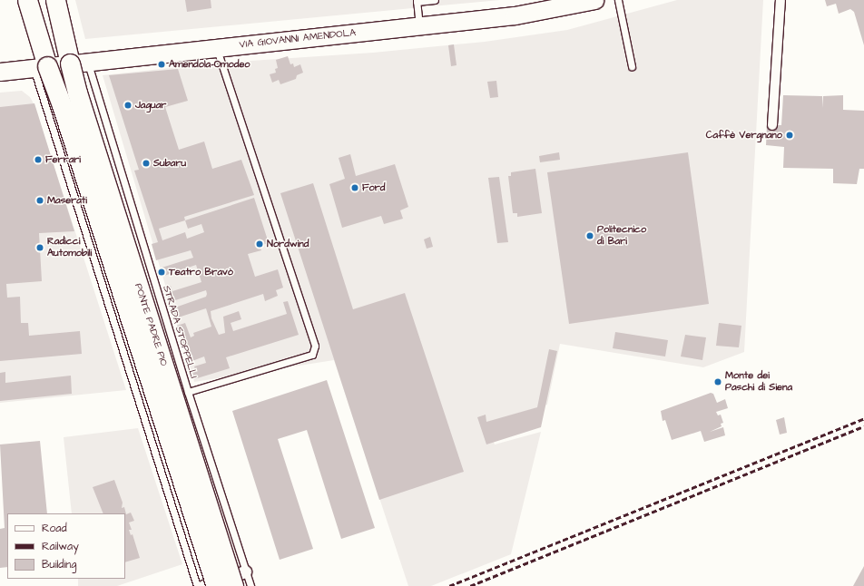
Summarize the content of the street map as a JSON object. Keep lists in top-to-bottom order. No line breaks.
{"streets":{"main road":["VIA GIOVANNI AMENDOLA","PONTE PADRE PIO"],"lane":["STRADA STOPPELLI"]},"crossings":[["VIA GIOVANNI AMENDOLA","PONTE PADRE PIO"],["VIA GIOVANNI AMENDOLA","STRADA STOPPELLI"],["PONTE PADRE PIO","STRADA STOPPELLI"]],"places":["Amendola-Omodeo","Jaguar","Caffè Vergnano","Ferrari","Subaru","Ford","Maserati","Politecnico di Bari","Nordwind","Radicci Automobili","Teatro Bravò","Monte dei Paschi di Siena"],"legend":["Road","Railway","Building"]}
